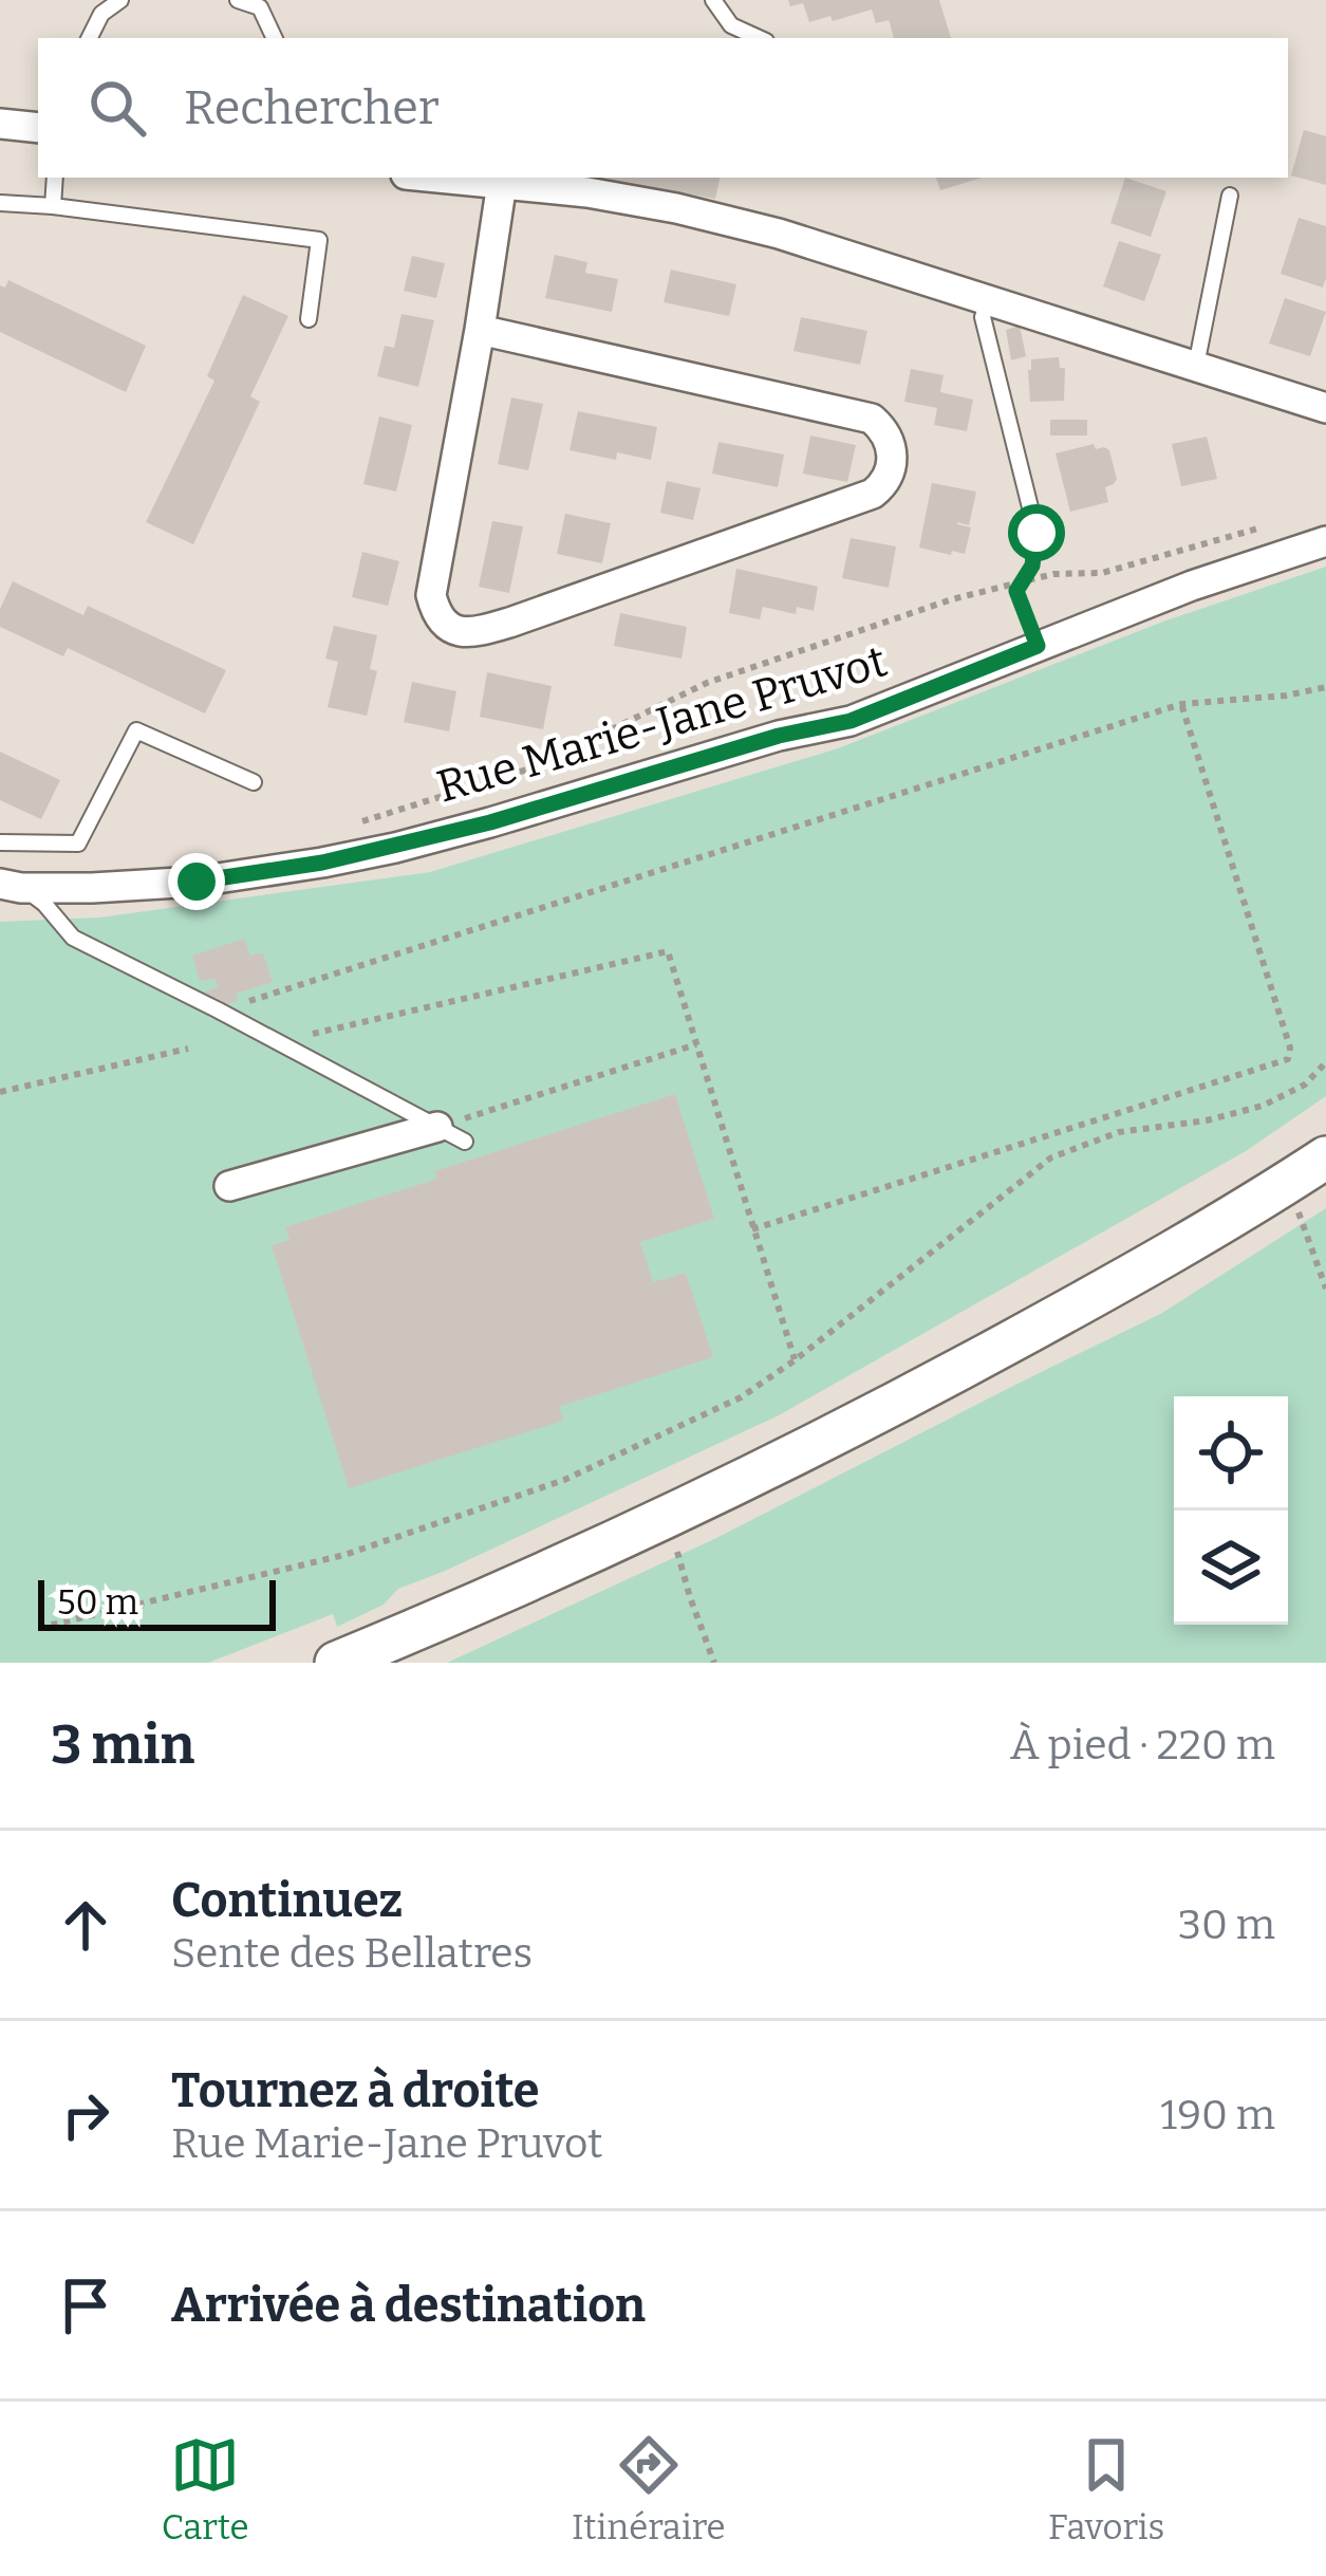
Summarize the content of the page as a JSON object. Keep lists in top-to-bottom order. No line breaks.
{"streets":{"street":["Rue Marie-Jane Pruvot"]},"scale_bar":"50 m","page":{"search":"Rechercher","scale":"50 m","heading":["3 min","À pied · 220 m"],"list":[["Continuez","Sente des Bellatres","30 m"],["Tournez à droite","Rue Marie-Jane Pruvot","190 m"],"Arrivée à destination"],"nav":["Carte","Itinéraire","Favoris"]}}
